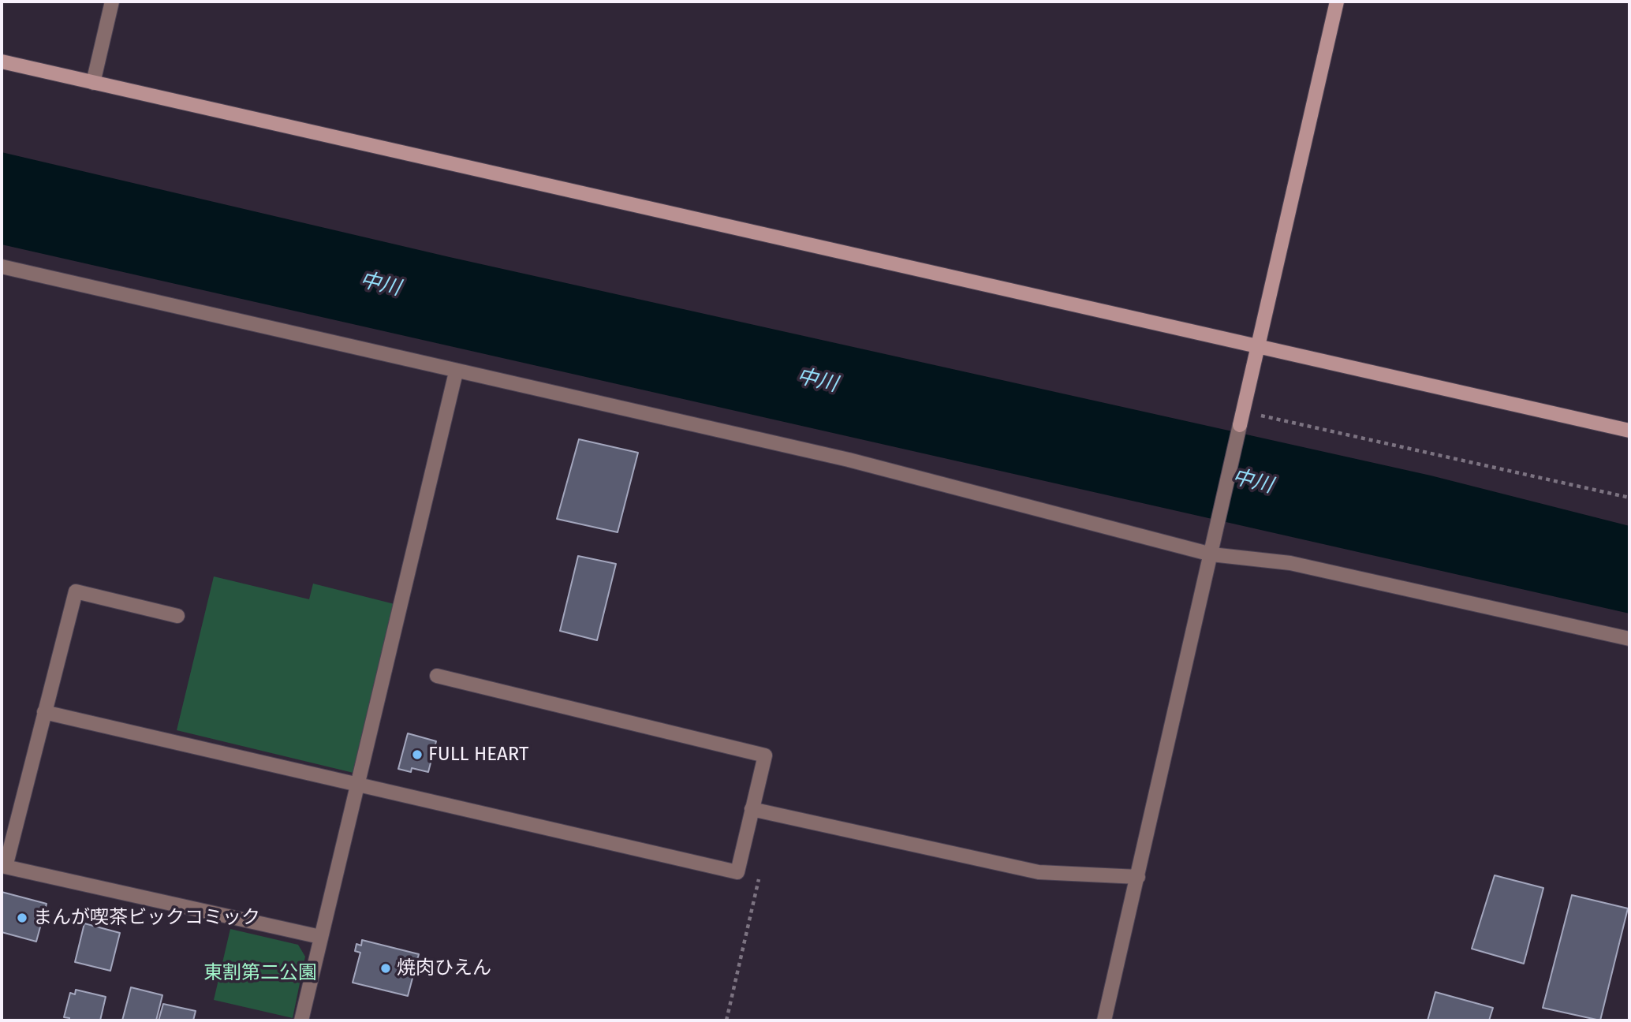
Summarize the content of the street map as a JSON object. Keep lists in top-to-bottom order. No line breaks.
{"water":["中川"],"parks":["東割第二公園"],"places":["FULL HEART","まんが喫茶ビックコミック","焼肉ひえん"]}
